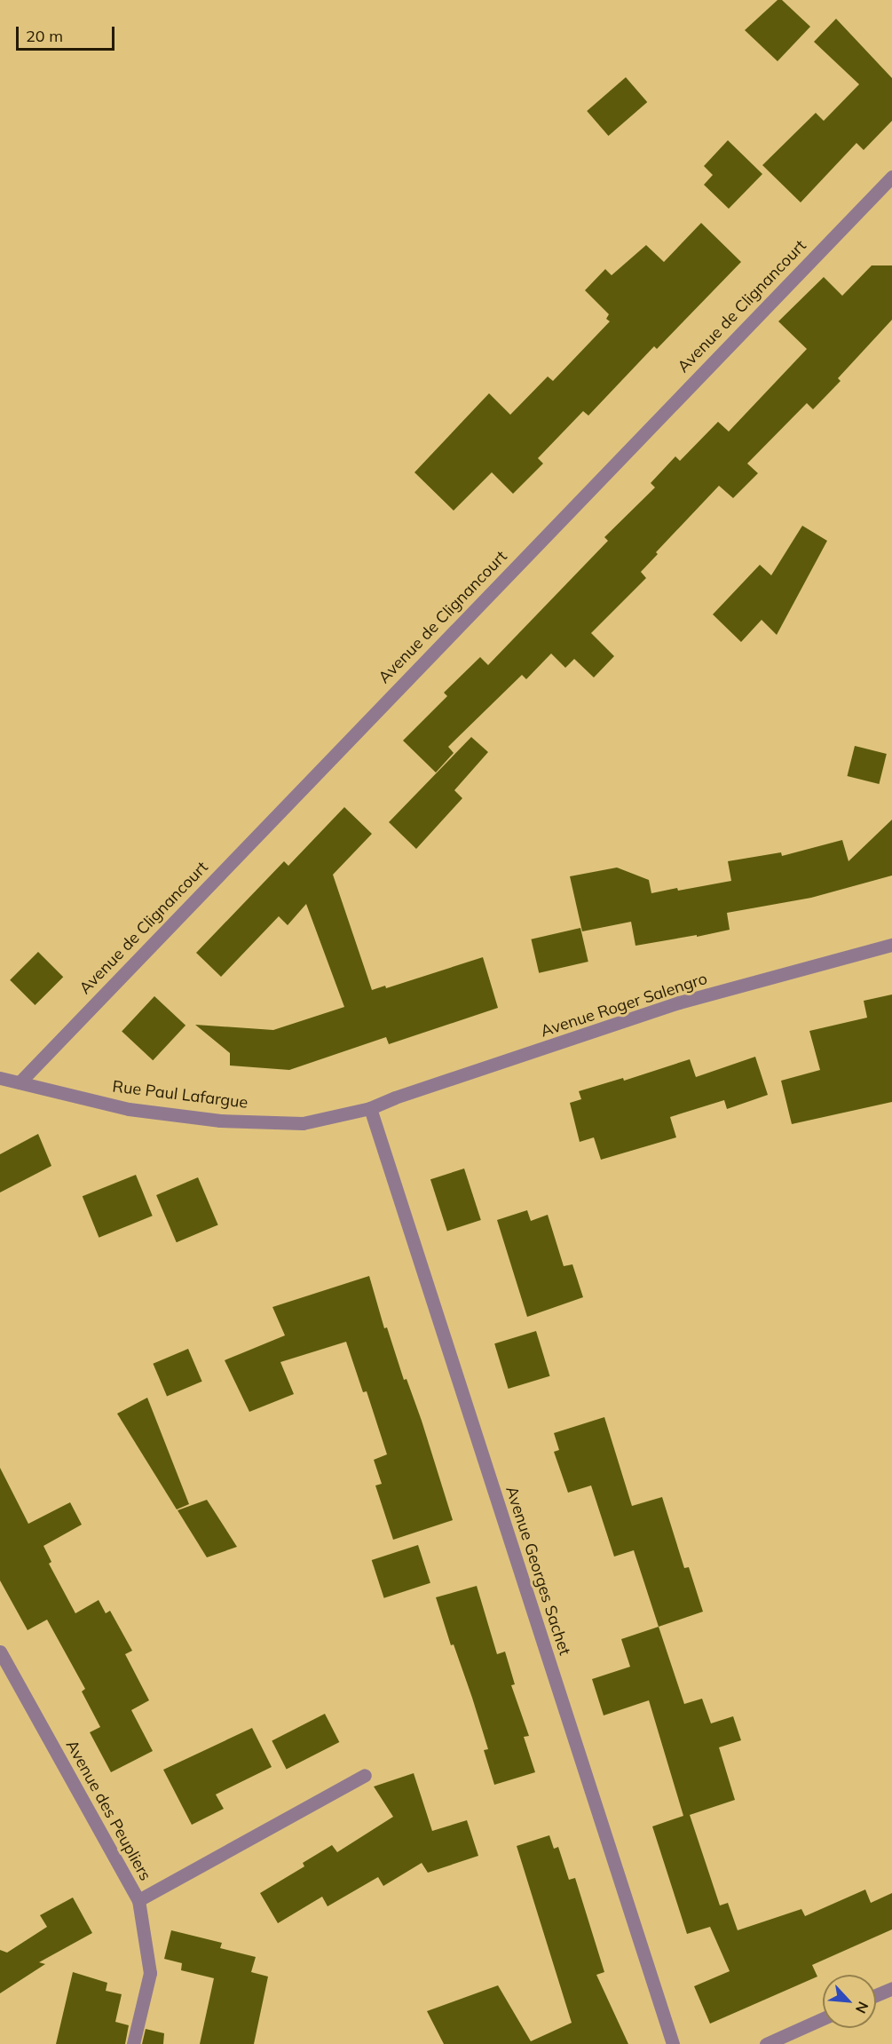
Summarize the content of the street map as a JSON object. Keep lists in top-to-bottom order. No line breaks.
{"streets":{"street":["Avenue de Clignancourt","Avenue Roger Salengro","Rue Paul Lafargue","Avenue Georges Sachet","Avenue des Peupliers"]},"crossings":[["Avenue de Clignancourt","Rue Paul Lafargue"],["Avenue Roger Salengro","Rue Paul Lafargue"],["Avenue Roger Salengro","Avenue Georges Sachet"],["Rue Paul Lafargue","Avenue Georges Sachet"]],"scale_bar":"20 m","north":"bottom right"}
